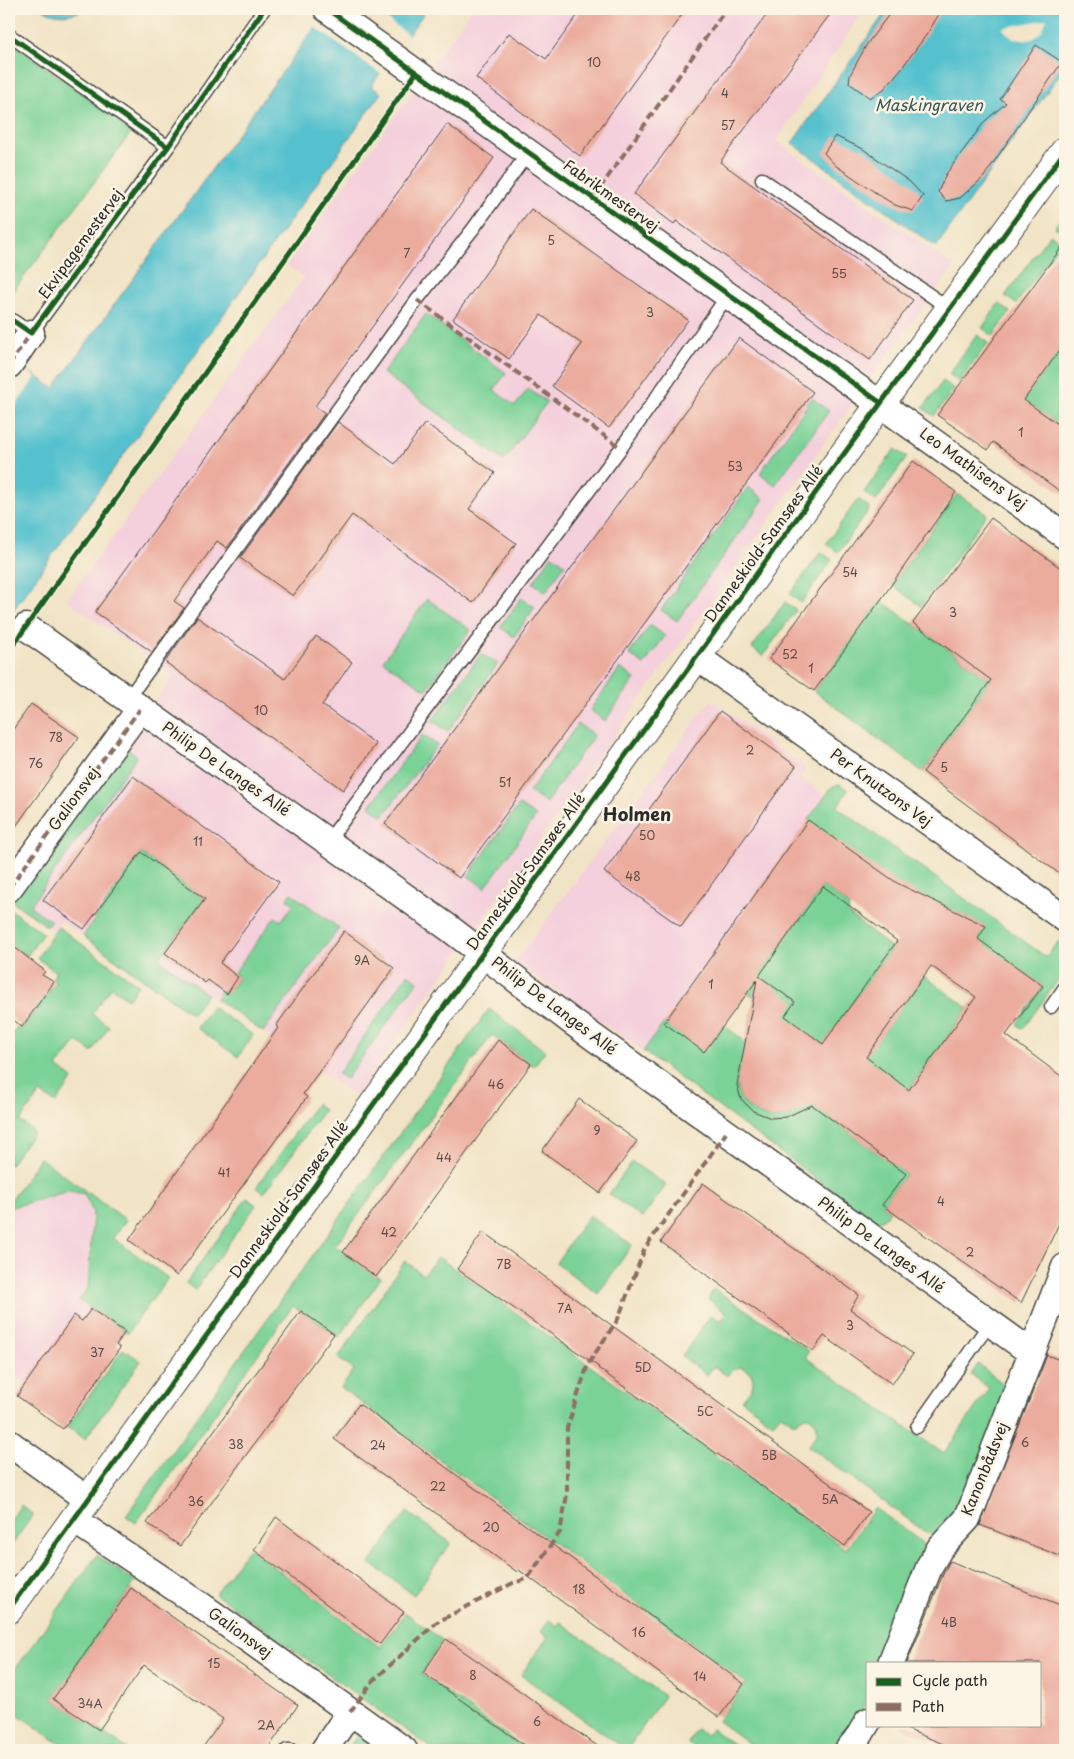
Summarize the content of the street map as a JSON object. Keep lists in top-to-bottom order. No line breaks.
{"streets":{"street":["Fabrikmestervej","Leo Mathisens Vej","Danneskiold-Samsøes Allé","Philip De Langes Allé","Per Knutzons Vej","Galionsvej","Kanonbådsvej"],"lane":["Ekvipagemestervej"]},"crossings":[["Fabrikmestervej","Leo Mathisens Vej"],["Fabrikmestervej","Danneskiold-Samsøes Allé"],["Leo Mathisens Vej","Danneskiold-Samsøes Allé"],["Danneskiold-Samsøes Allé","Philip De Langes Allé"],["Danneskiold-Samsøes Allé","Per Knutzons Vej"],["Danneskiold-Samsøes Allé","Galionsvej"],["Philip De Langes Allé","Galionsvej"],["Philip De Langes Allé","Kanonbådsvej"]],"districts":["Holmen"],"water":["Maskingraven"],"house_numbers":["10","4","57","5","7","55","3","1","53","54","3","52","1","10","78","2","76","5","51","50","11","48","9A","1","46","9","44","41","4","42","2","7B","7A","3","37","5D","5C","6","38","24","5B","22","5A","36","20","18","4B","16","15","8","14","34A","6","2A"],"legend":["Cycle path","Path"]}
